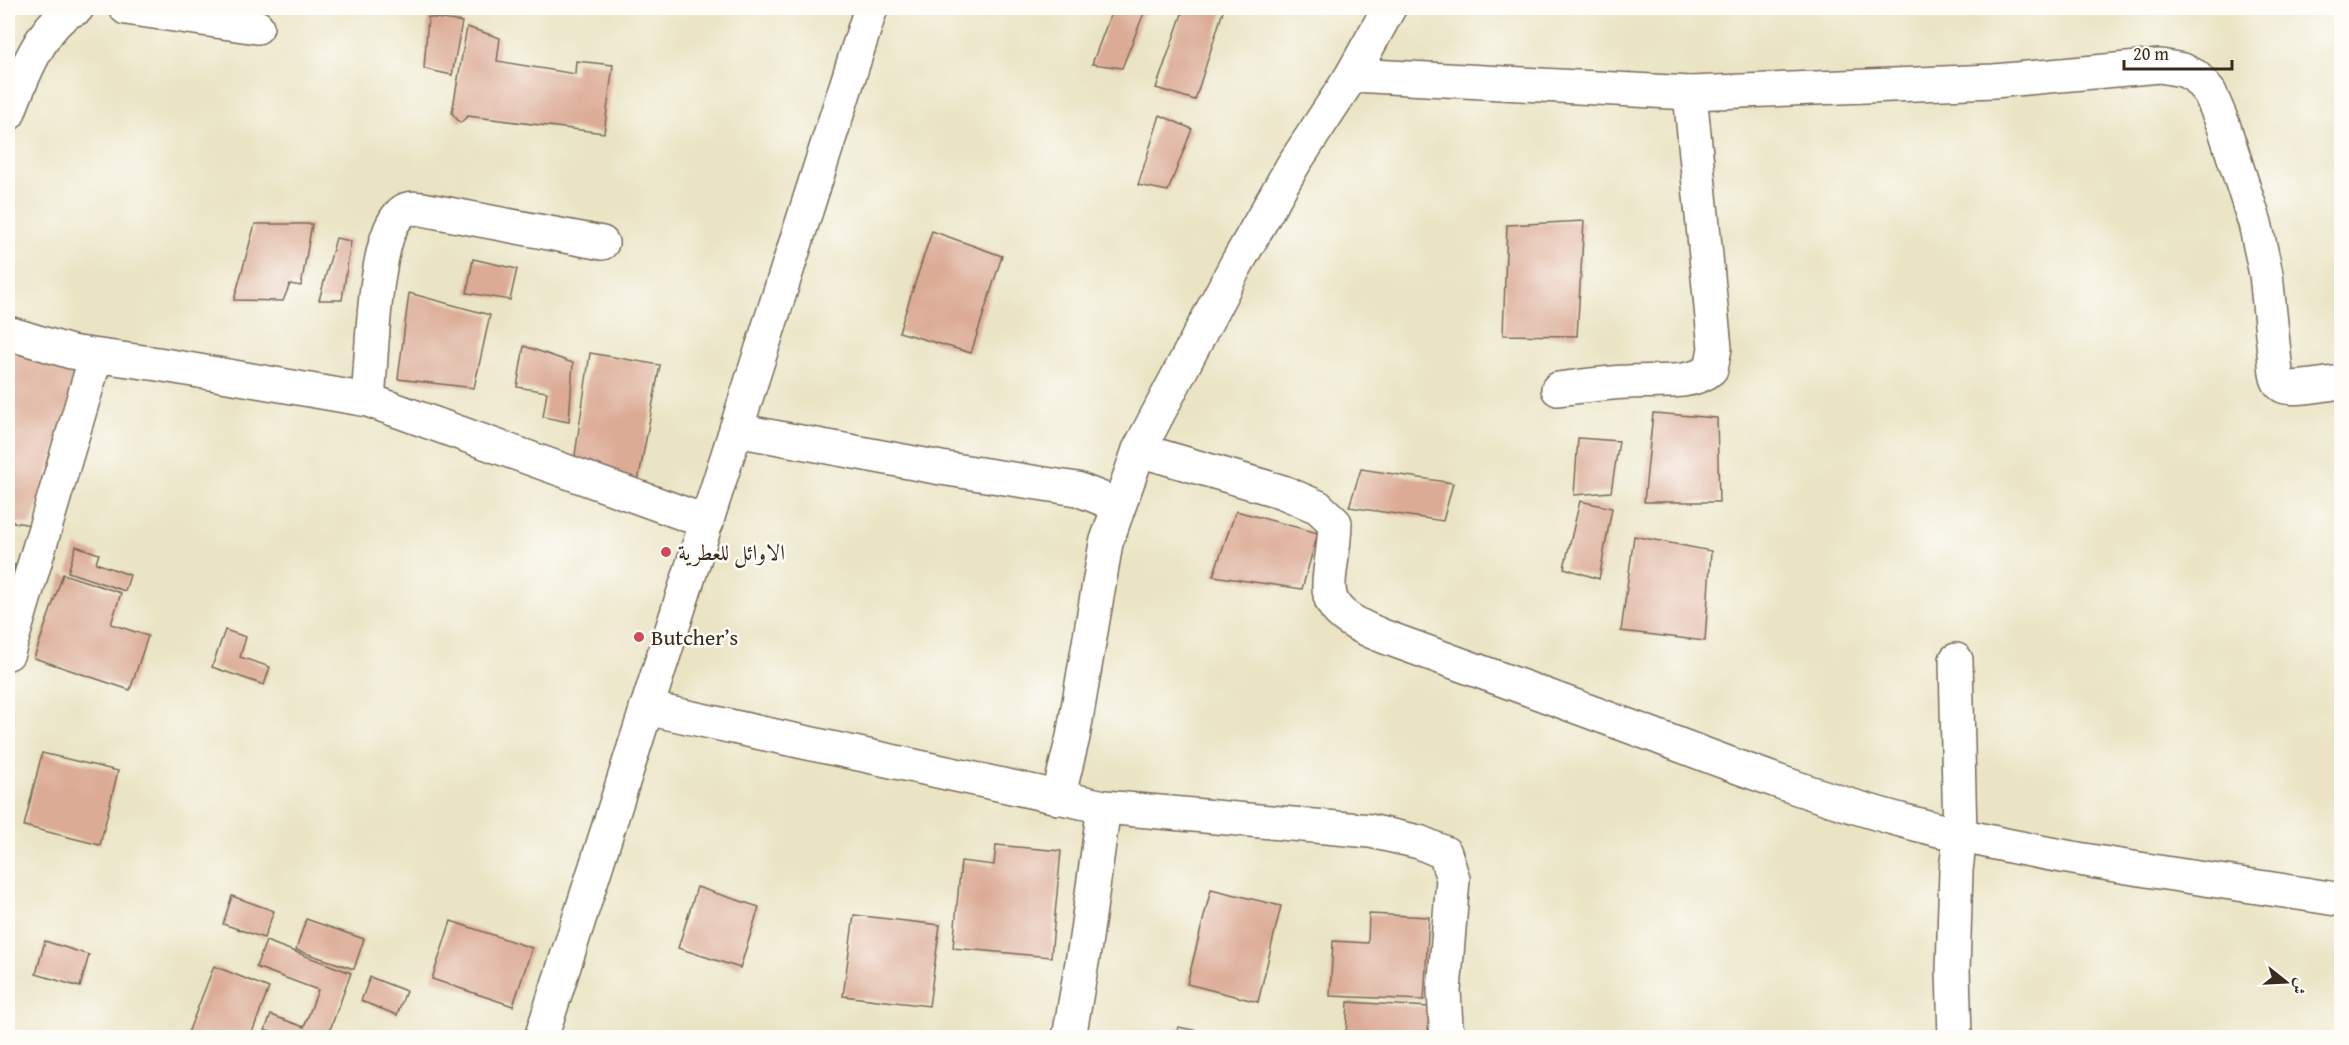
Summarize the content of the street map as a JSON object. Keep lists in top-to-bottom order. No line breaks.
{"places":["الاوائل للعطرية","Butcher’s"],"scale_bar":"20 m","north":"right"}
